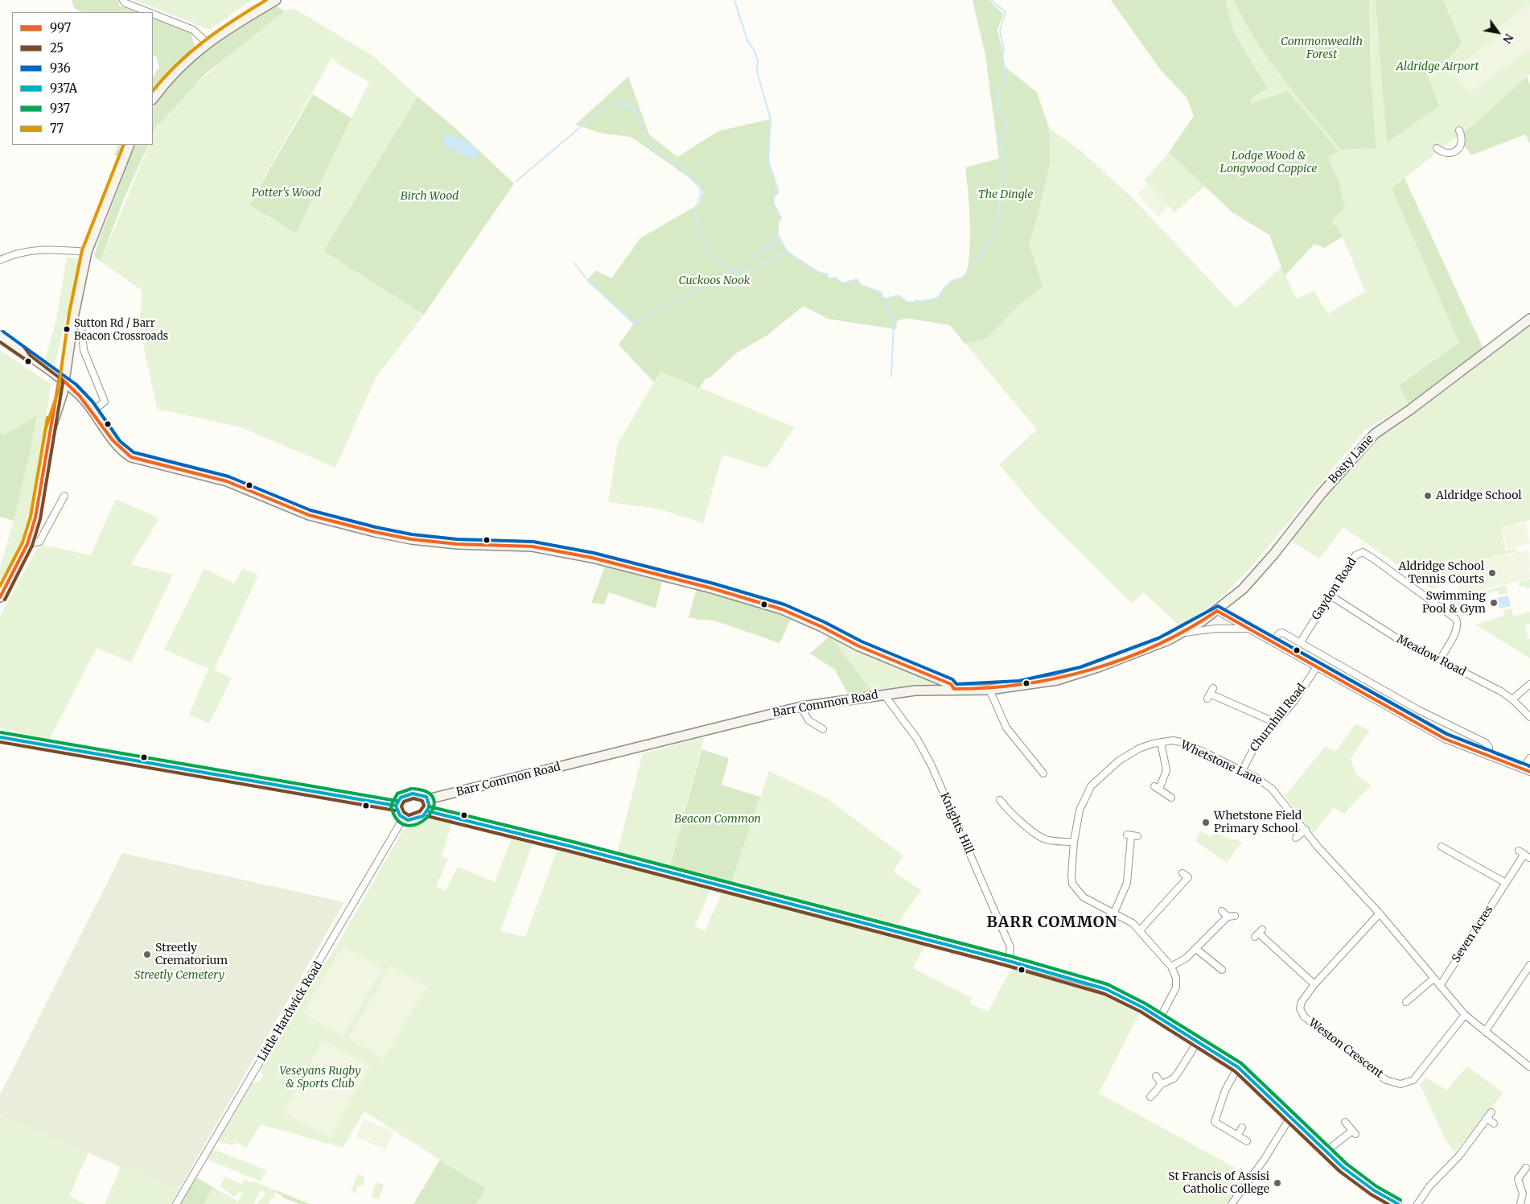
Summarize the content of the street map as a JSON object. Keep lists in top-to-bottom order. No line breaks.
{"streets":{"main road":["Bosty Lane","Barr Common Road"],"street":["Gaydon Road","Meadow Road","Churnhill Road","Whetstone Lane","Knights Hill","Seven Acres","Little Hardwick Road","Weston Crescent"]},"crossings":[["Bosty Lane","Barr Common Road"],["Gaydon Road","Meadow Road"],["Barr Common Road","Knights Hill"],["Barr Common Road","Little Hardwick Road"],["Churnhill Road","Whetstone Lane"],["Whetstone Lane","Seven Acres"],["Whetstone Lane","Weston Crescent"]],"districts":["BARR COMMON"],"parks":["Commonwealth Forest","Aldridge Airport","Lodge Wood & Longwood Coppice","Potter's Wood","The Dingle","Birch Wood","Cuckoos Nook","Beacon Common","Streetly Cemetery","Veseyans Rugby & Sports Club"],"places":["Sutton Rd / Barr Beacon Crossroads","Aldridge School","Aldridge School Tennis Courts","Swimming Pool & Gym","Whetstone Field Primary School","Streetly Crematorium","St Francis of Assisi Catholic College"],"lines":["transit line 77","transit line 936","transit line 25","transit line 997","transit line 937","transit line 937A"],"legend":["997","25","936","937A","937","77"],"north":"bottom right"}
